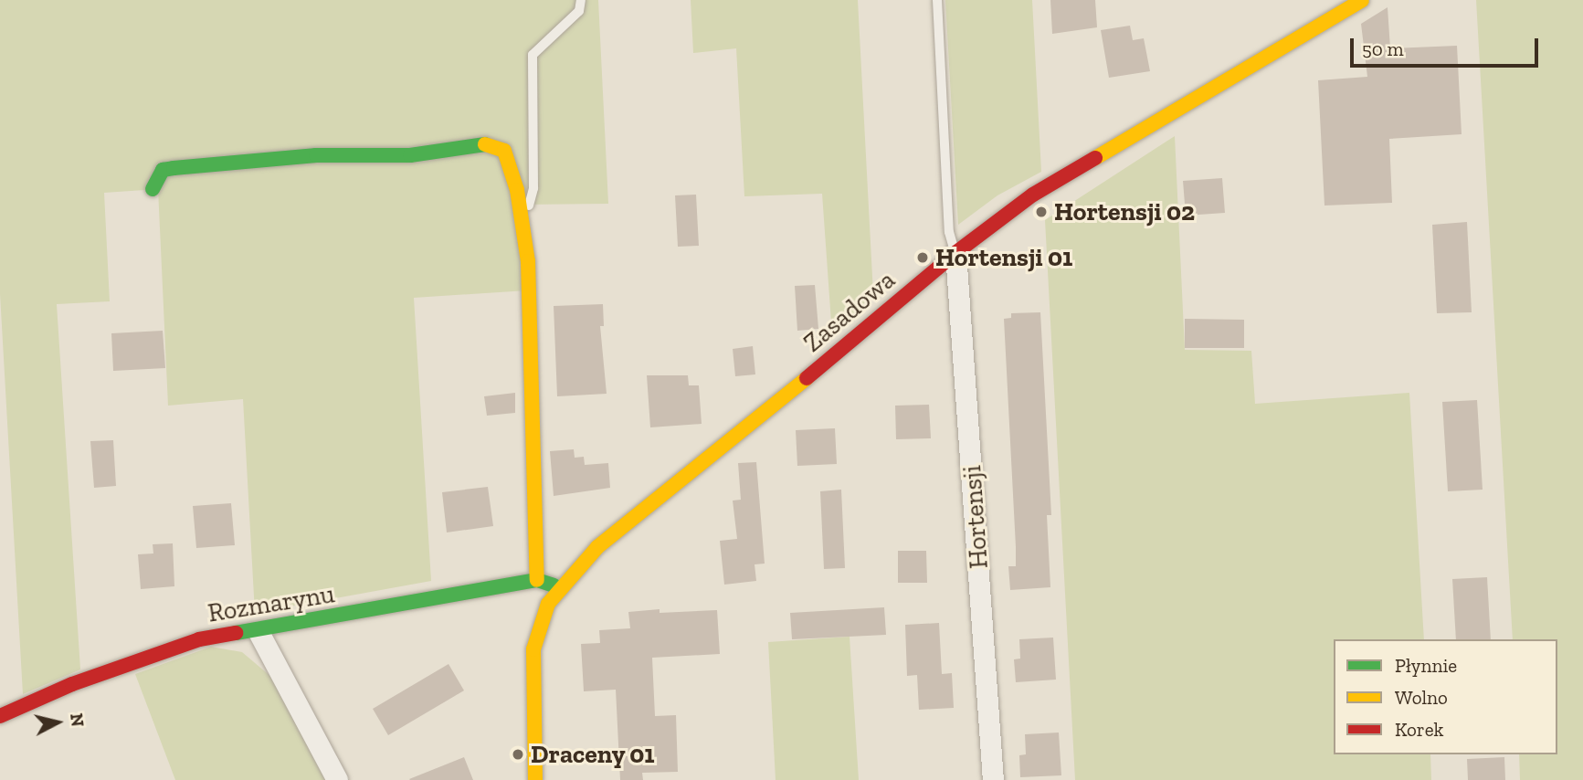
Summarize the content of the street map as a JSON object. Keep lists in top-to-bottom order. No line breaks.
{"streets":{"street":["Zasadowa","Hortensji","Rozmarynu"]},"crossings":[["Zasadowa","Hortensji"]],"places":["Hortensji 02","Hortensji 01","Draceny 01"],"legend":["Płynnie","Wolno","Korek"],"scale_bar":"50 m","north":"right"}
